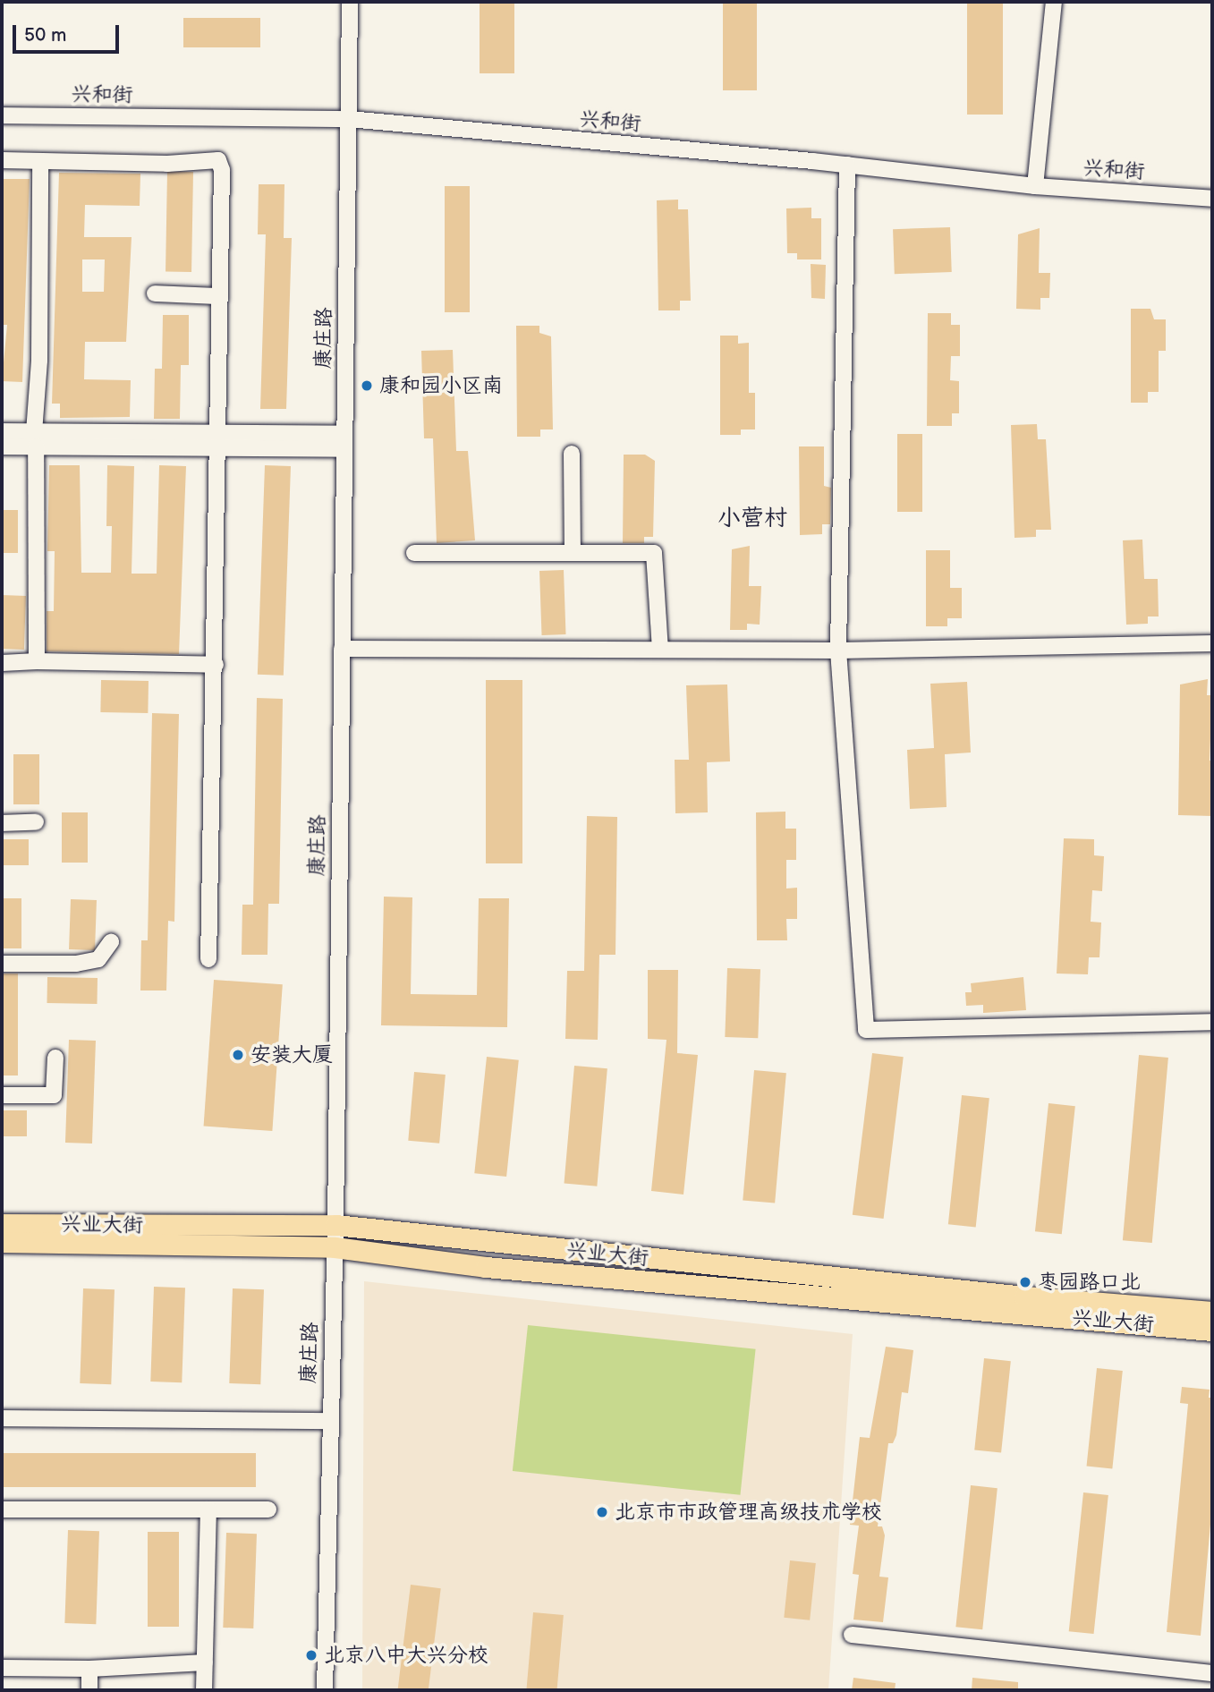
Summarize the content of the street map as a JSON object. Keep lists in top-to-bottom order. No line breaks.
{"streets":{"main road":["兴业大街"],"street":["兴和街","康庄路"]},"crossings":[["兴和街","康庄路"],["康庄路","兴业大街"]],"districts":["小营村"],"places":["康和园小区南","安装大厦","枣园路口北","北京市市政管理高级技术学校","北京八中大兴分校"],"scale_bar":"50 m"}
